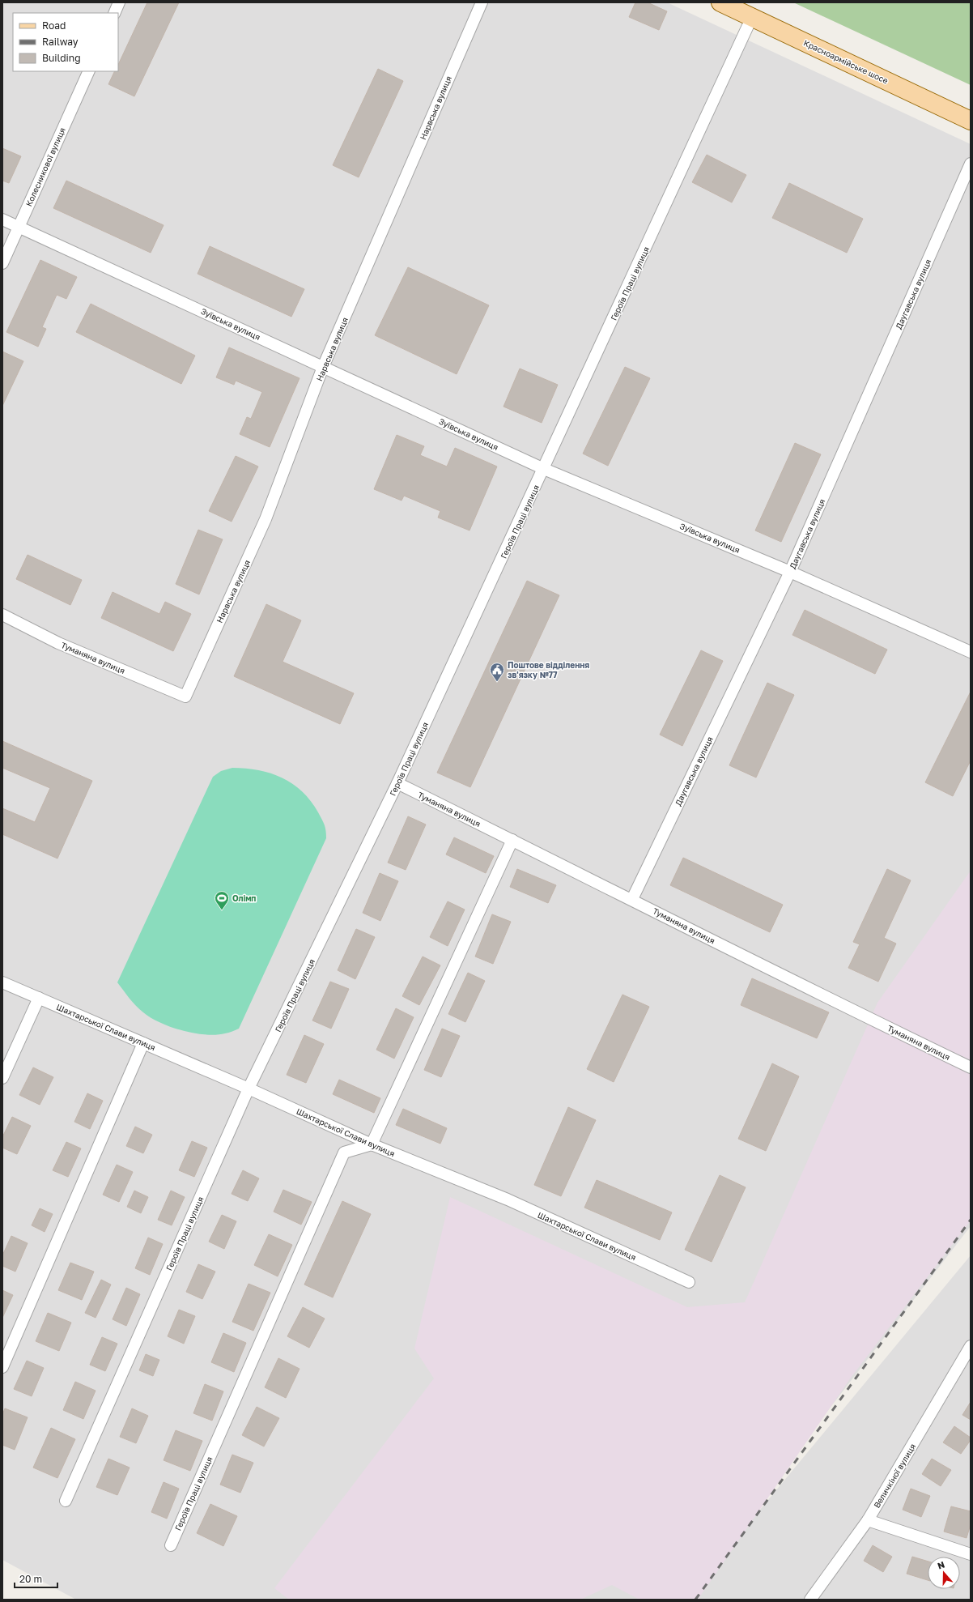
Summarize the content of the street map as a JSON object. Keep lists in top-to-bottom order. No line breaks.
{"streets":{"main road":["Красноармійське шосе"],"street":["Нарвська вулиця","Колесникової вулиця","Героїв Праці вулиця","Даугавська вулиця","Зуївська вулиця","Туманяна вулиця","Шахтарської Слави вулиця","Величкіної вулиця"]},"crossings":[["Красноармійське шосе","Героїв Праці вулиця"],["Нарвська вулиця","Зуївська вулиця"],["Нарвська вулиця","Туманяна вулиця"],["Колесникової вулиця","Зуївська вулиця"],["Героїв Праці вулиця","Зуївська вулиця"],["Героїв Праці вулиця","Туманяна вулиця"],["Героїв Праці вулиця","Шахтарської Слави вулиця"],["Даугавська вулиця","Зуївська вулиця"],["Даугавська вулиця","Туманяна вулиця"]],"places":{"public building":["Поштове відділення зв'язку №77"],"sports":["Олімп"]},"legend":["Road","Railway","Building"],"scale_bar":"20 m","north":"top"}
